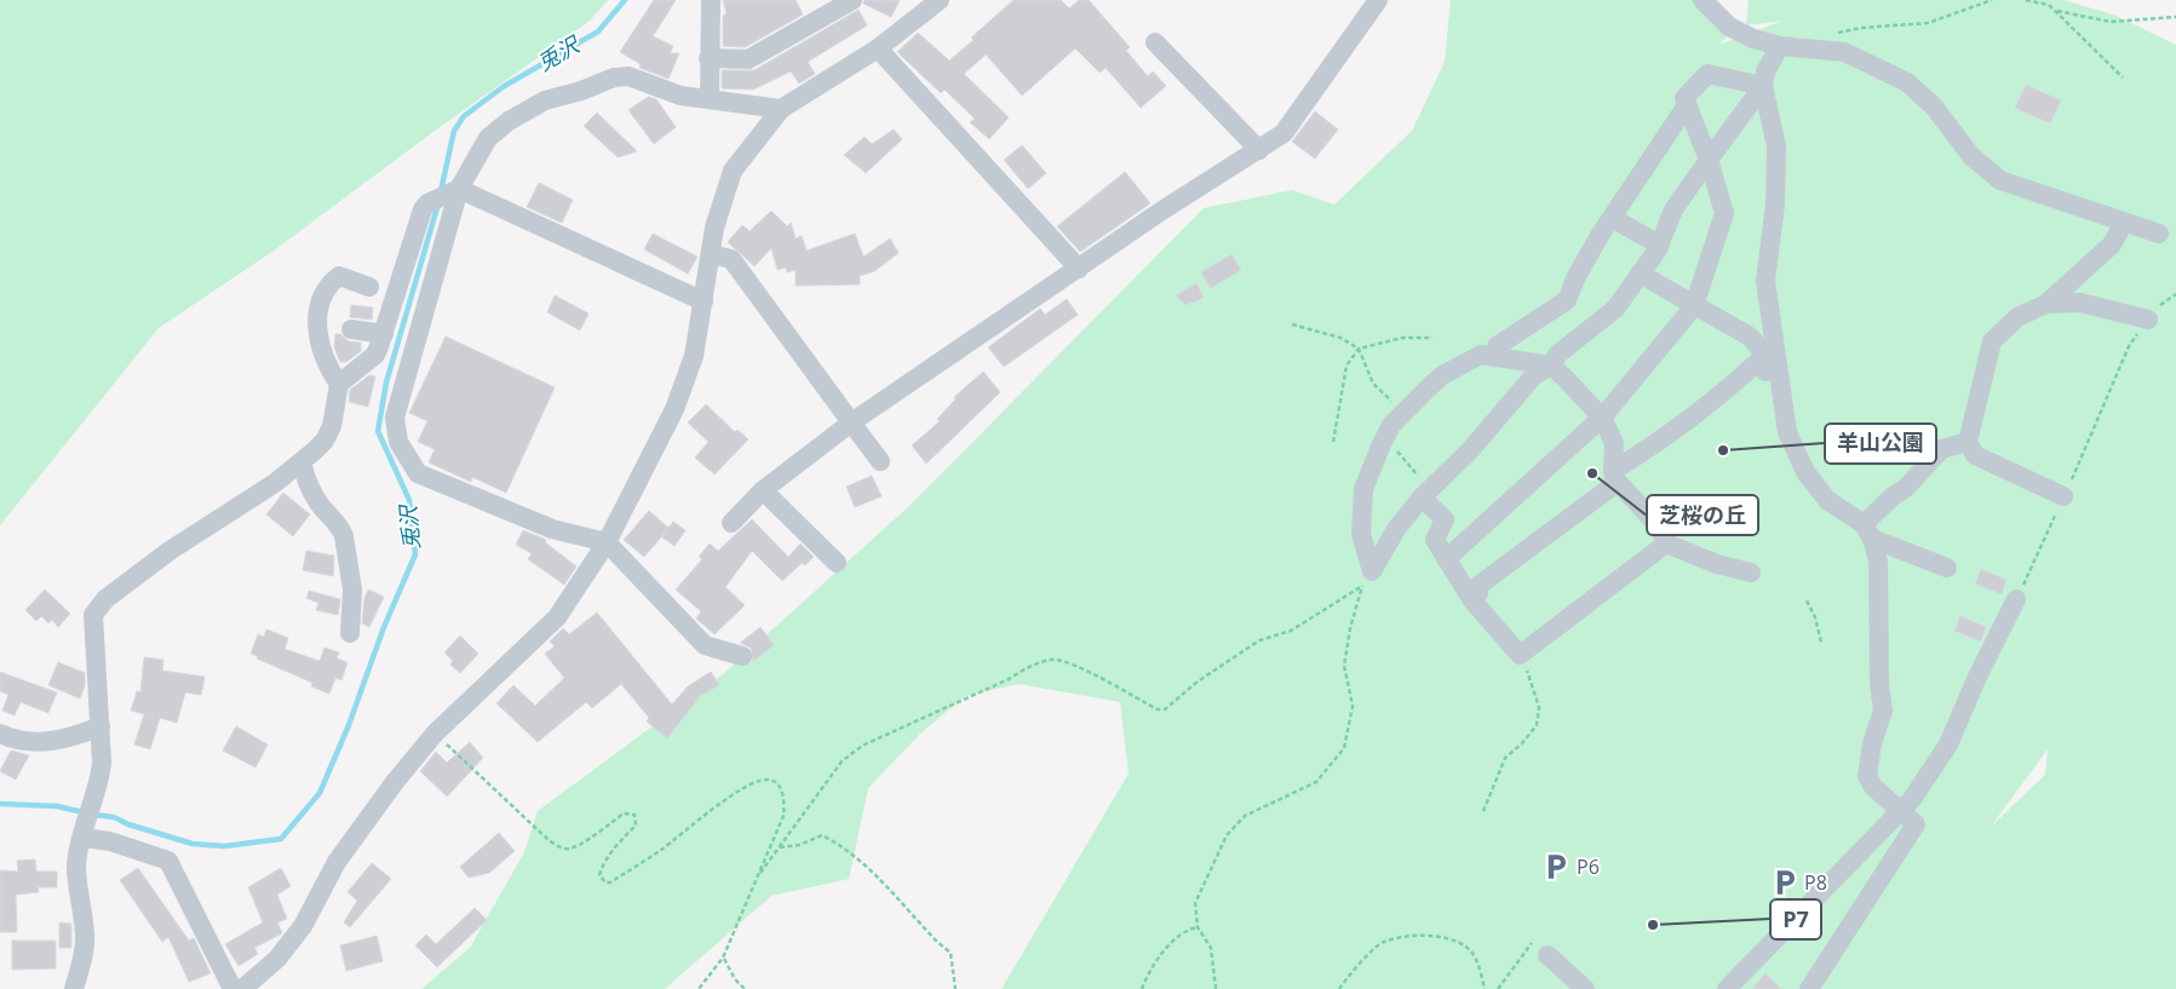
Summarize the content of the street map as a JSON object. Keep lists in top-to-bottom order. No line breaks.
{"water":["兎沢"],"places":{"other":["羊山公園","芝桜の丘","P7"],"parking":["P6","P8"]}}
